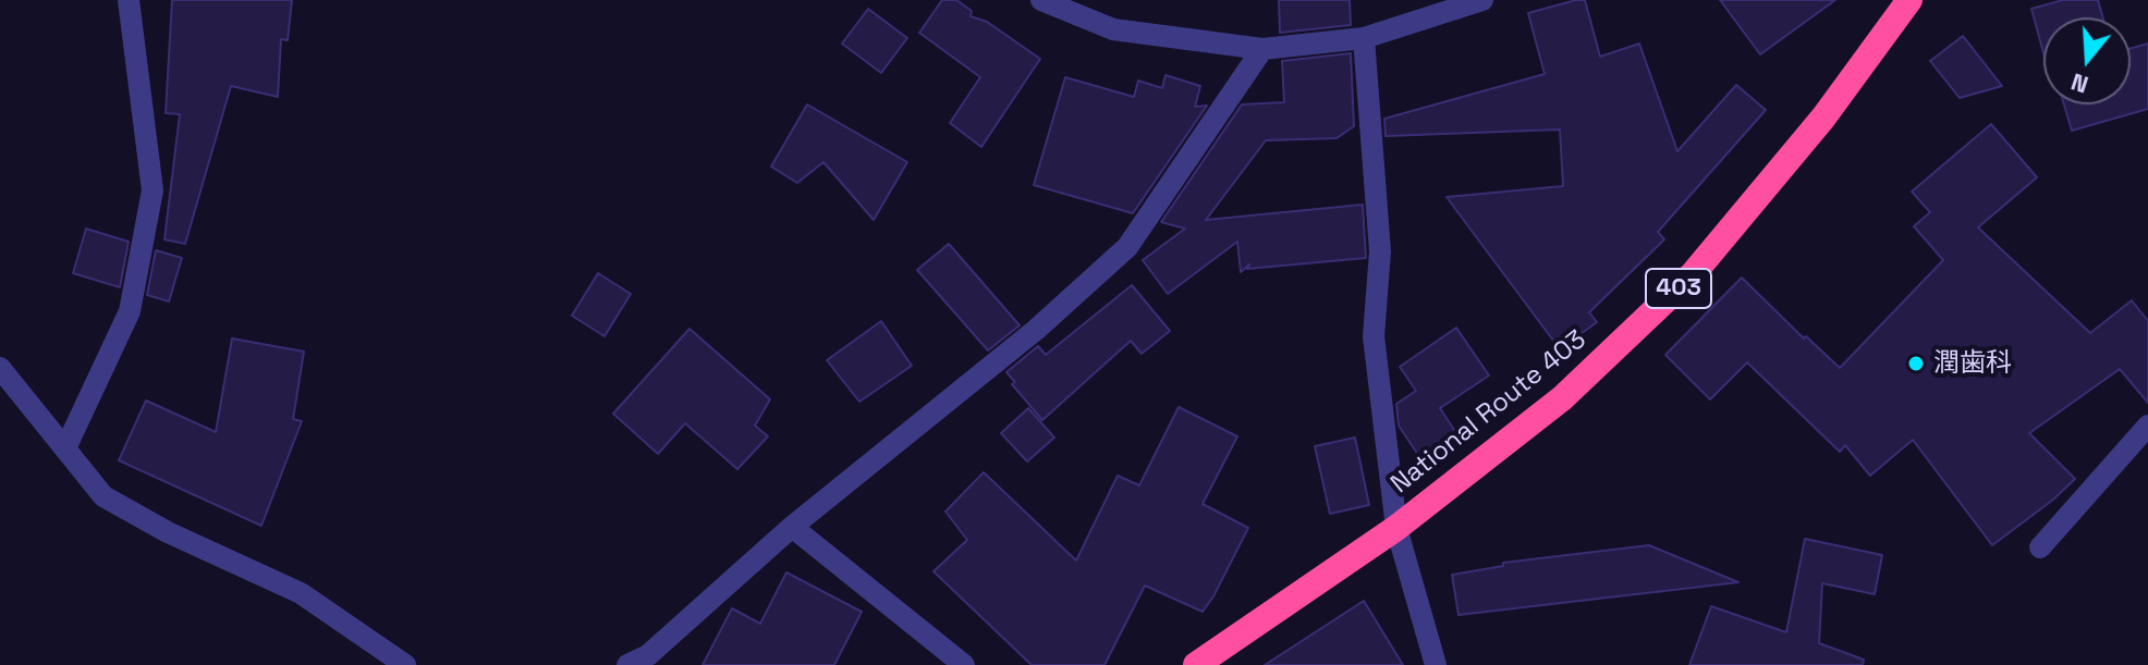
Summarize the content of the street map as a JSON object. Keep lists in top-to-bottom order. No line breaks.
{"streets":{"highway":["403","National Route 403"]},"places":["潤歯科"],"north":"bottom"}
